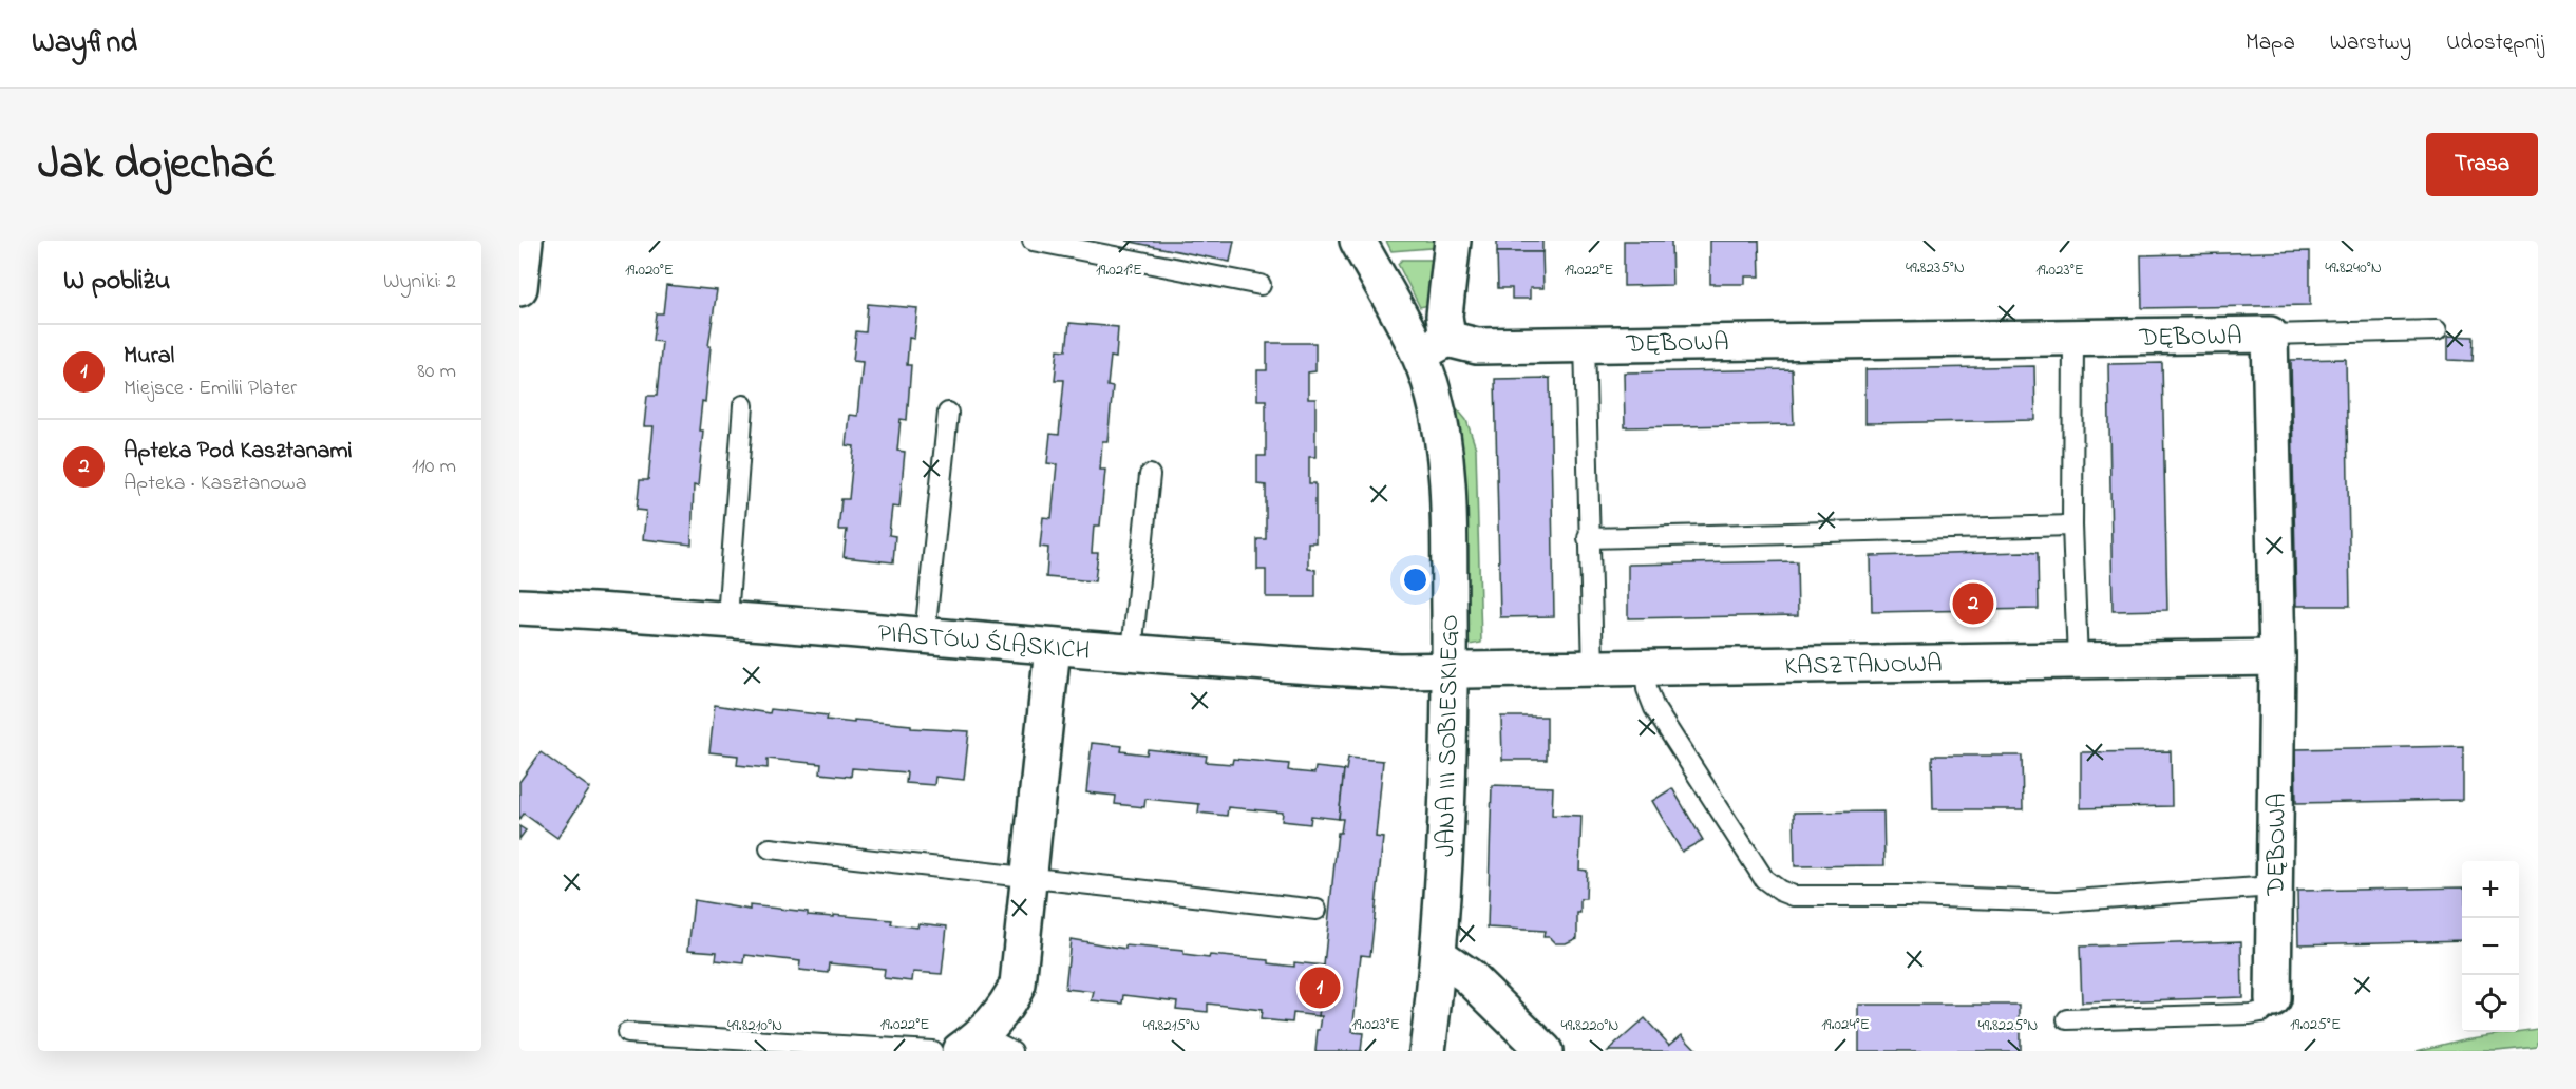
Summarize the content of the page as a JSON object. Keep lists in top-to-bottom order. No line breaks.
{"streets":{"street":["DĘBOWA","PIASTÓW ŚLĄSKICH","KASZTANOWA","JANA III SOBIESKIEGO"]},"crossings":[["DĘBOWA","KASZTANOWA"],["DĘBOWA","JANA III SOBIESKIEGO"],["PIASTÓW ŚLĄSKICH","KASZTANOWA"],["PIASTÓW ŚLĄSKICH","JANA III SOBIESKIEGO"],["KASZTANOWA","JANA III SOBIESKIEGO"]],"page":{"header":"Wayfind","nav":["Mapa","Warstwy","Udostępnij"],"title":"Jak dojechać","buttons":"Trasa","heading":["W pobliżu","Wyniki: 2"],"list":[{"mark":"1","name":"Mural","note":"Miejsce · Emilii Plater","value":"80 m"},{"mark":"2","name":"Apteka Pod Kasztanami","note":"Apteka · Kasztanowa","value":"110 m"}],"pins":["2","1"],"map_buttons":["+","−"]},"coordinates":["49.8235°N","49.8240°N","19.020°E","19.021°E","19.022°E","19.023°E","19.024°E","19.025°E","49.8210°N","49.8215°N","49.8220°N","49.8225°N"]}
